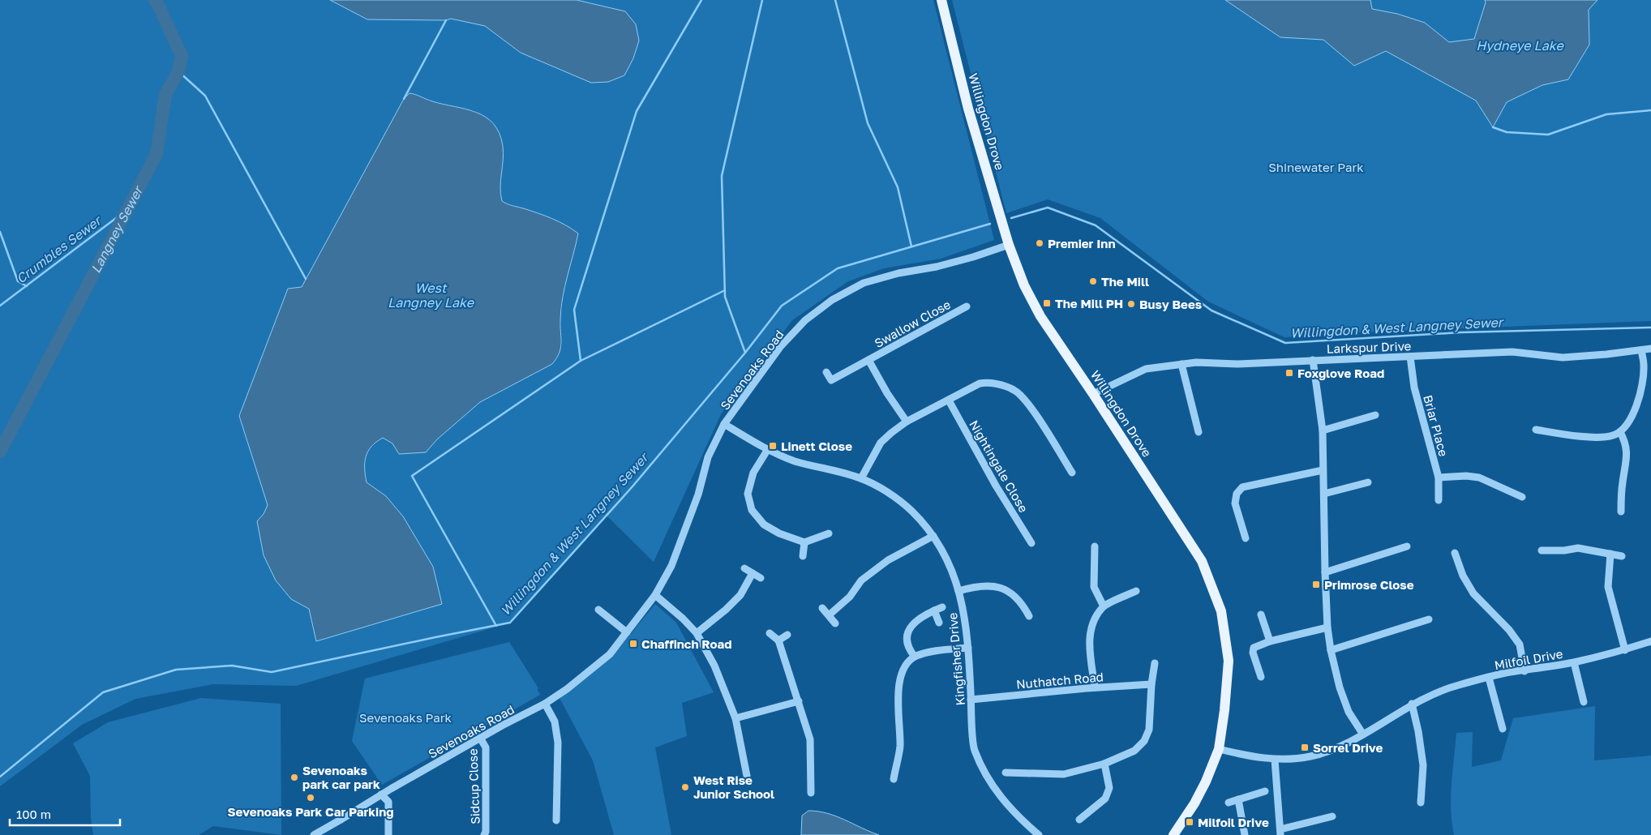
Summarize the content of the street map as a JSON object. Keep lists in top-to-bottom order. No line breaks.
{"streets":{"main road":["Willingdon Drove"],"street":["Swallow Close","Larkspur Drive","Sevenoaks Road","Briar Place","Nightingale Close","Kingfisher Drive","Milfoil Drive","Nuthatch Road","Sidcup Close"]},"crossings":[["Willingdon Drove","Larkspur Drive"],["Willingdon Drove","Sevenoaks Road"],["Willingdon Drove","Milfoil Drive"],["Larkspur Drive","Briar Place"],["Sevenoaks Road","Kingfisher Drive"],["Sevenoaks Road","Sidcup Close"],["Kingfisher Drive","Nuthatch Road"]],"water":["Hydneye Lake","Langney Sewer","Crumbles Sewer","West Langney Lake","Willingdon & West Langney Sewer"],"parks":["Shinewater Park","Sevenoaks Park"],"places":{"other":["Premier Inn","The Mill","Busy Bees","Sevenoaks park car park","West Rise Junior School","Sevenoaks Park Car Parking"],"transit":["The Mill PH","Foxglove Road","Linett Close","Primrose Close","Chaffinch Road","Sorrel Drive","Milfoil Drive"]},"scale_bar":"100 m"}
